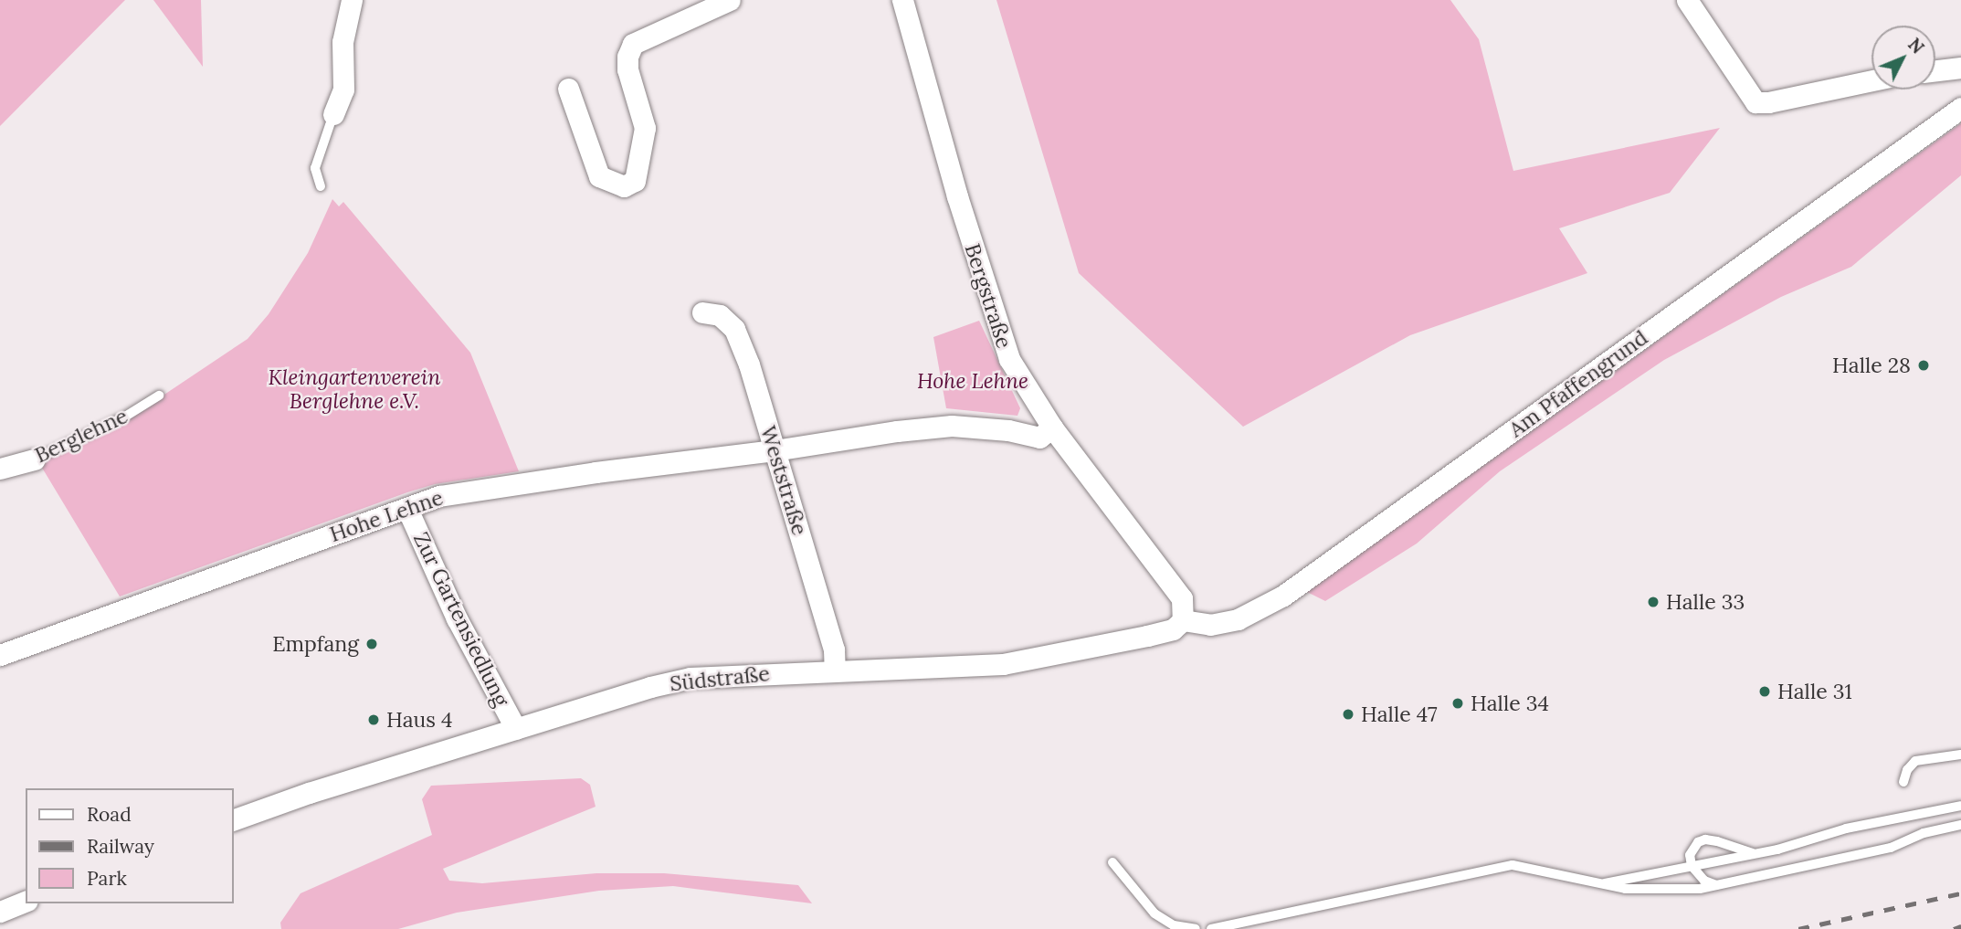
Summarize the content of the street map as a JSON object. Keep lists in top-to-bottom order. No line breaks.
{"streets":{"street":["Bergstraße","Am Pfaffengrund","Berglehne","Weststraße","Hohe Lehne","Zur Gartensiedlung","Südstraße"]},"crossings":[["Bergstraße","Am Pfaffengrund"],["Bergstraße","Hohe Lehne"],["Bergstraße","Südstraße"],["Am Pfaffengrund","Südstraße"],["Weststraße","Hohe Lehne"],["Weststraße","Südstraße"],["Hohe Lehne","Zur Gartensiedlung"],["Zur Gartensiedlung","Südstraße"]],"parks":["Kleingartenverein Berglehne e.V.","Hohe Lehne"],"places":["Halle 28","Halle 33","Empfang","Halle 31","Halle 34","Halle 47","Haus 4"],"legend":["Road","Railway","Park"],"north":"top right"}
